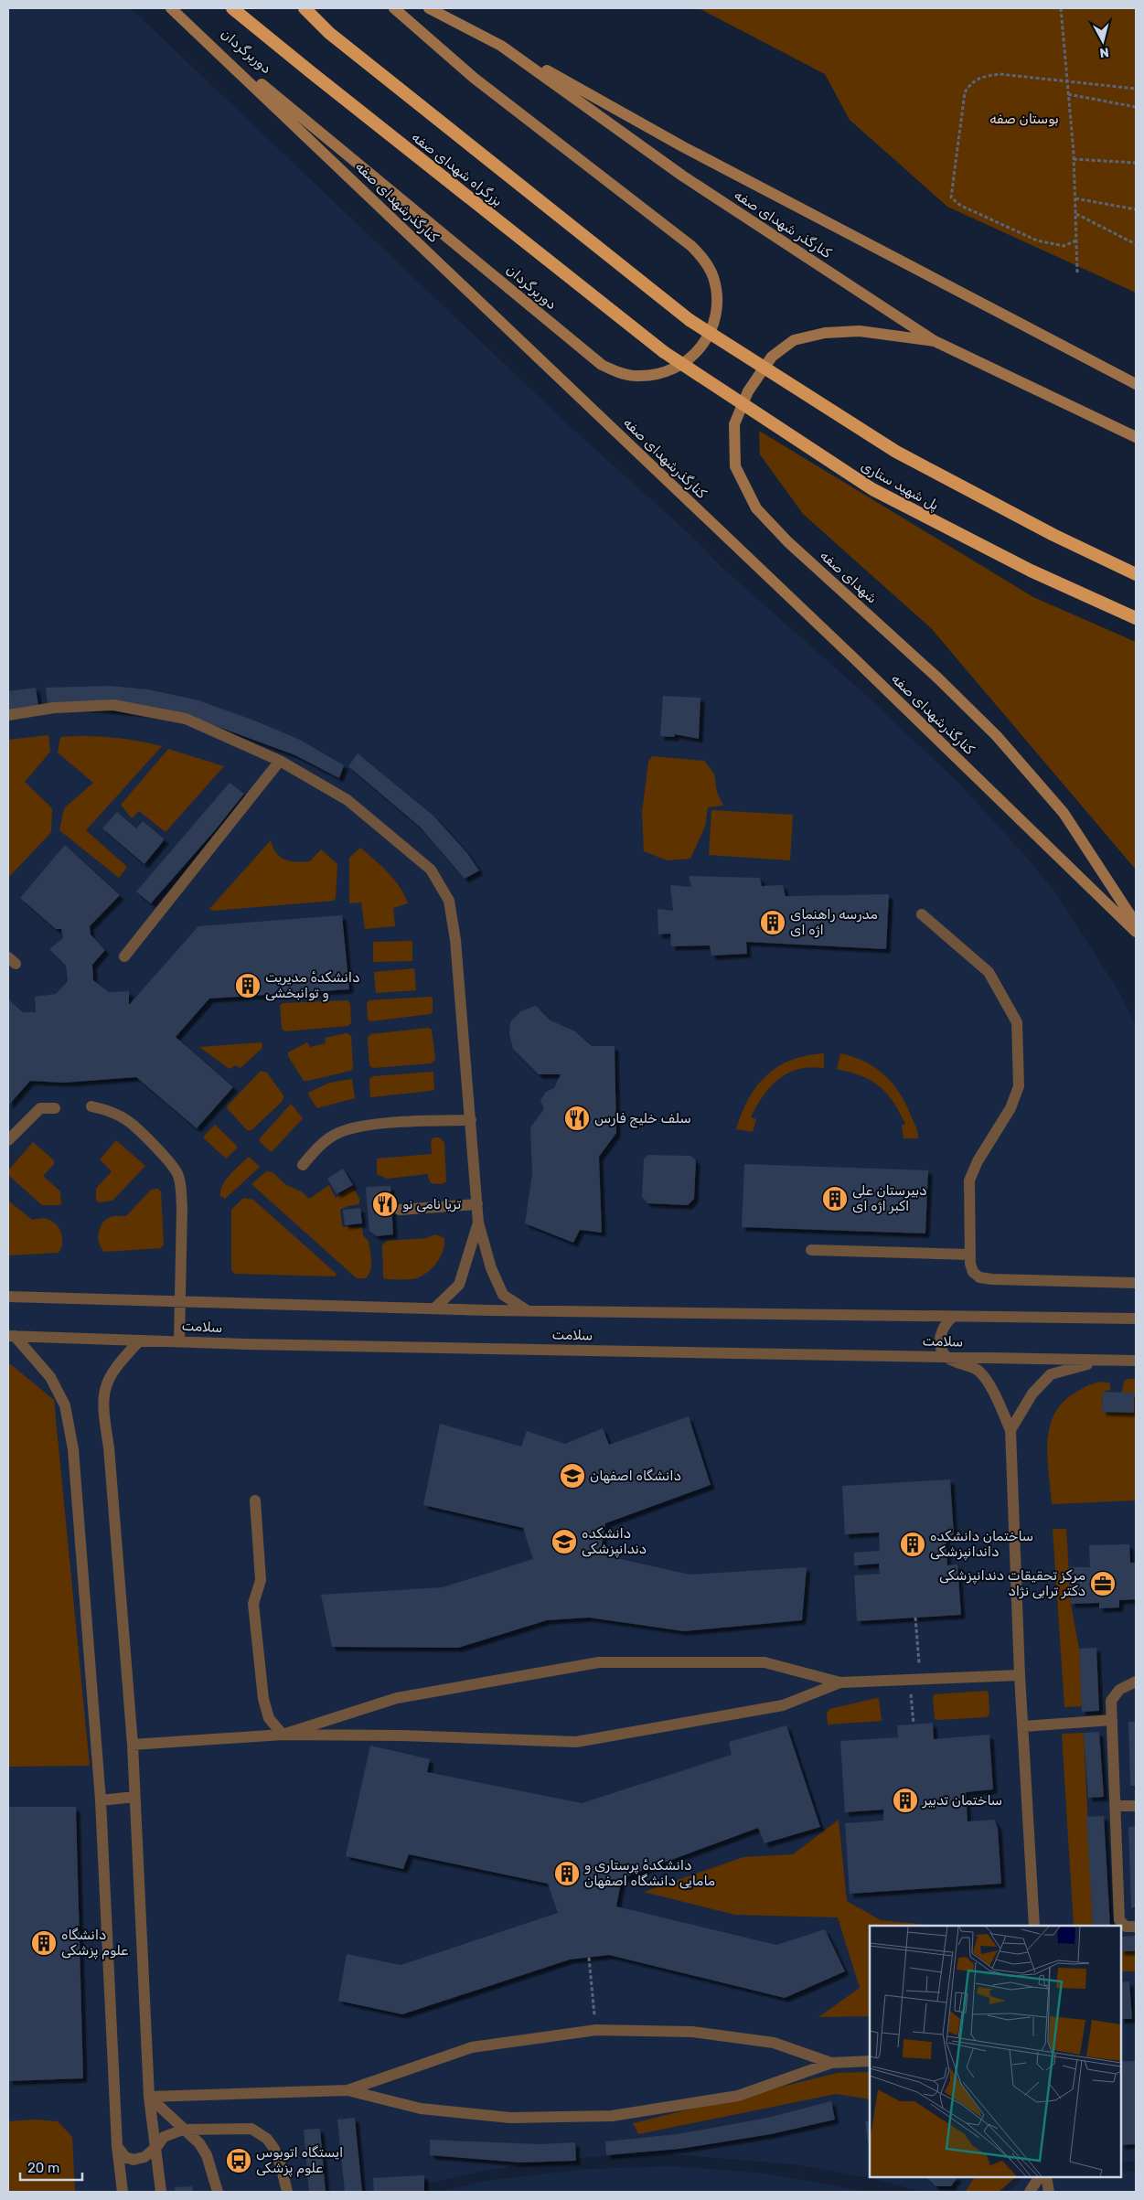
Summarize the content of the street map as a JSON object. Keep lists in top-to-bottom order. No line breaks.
{"streets":{"highway":["بزرگراه شهدای صفه","پل شهید ستاری"],"main road":["دوربرگردان","کنارگذرشهدای صفه","کنارگذر شهدای صفه","شهدای صفه"],"lane":["سلامت"]},"crossings":[["دوربرگردان","کنارگذرشهدای صفه"],["بزرگراه شهدای صفه","پل شهید ستاری"],["کنارگذر شهدای صفه","شهدای صفه"]],"parks":["بوستان صفه"],"places":{"building":["مدرسه راهنمای اژه ای","دانشکدهٔ مدیریت و توانبخشی","دبیرستان علی اکبر اژه ای","ساختمان دانشکده داندانپزشکی","ساختمان تدبیر","دانشکدهٔ پرستاری و مامایی دانشگاه اصفهان","دانشگاه علوم پزشکی"],"restaurant":["سلف خلیج فارس","تریا نامی نو"],"school or university":["دانشگاه اصفهان","دانشکده دندانپزشکی"],"office":["مرکز تحقیقات دندانپزشکی دکتر ترابی نژاد"],"bus stop":["ایستگاه اتوبوس علوم پزشکی"]},"scale_bar":"20 m","north":"bottom"}
